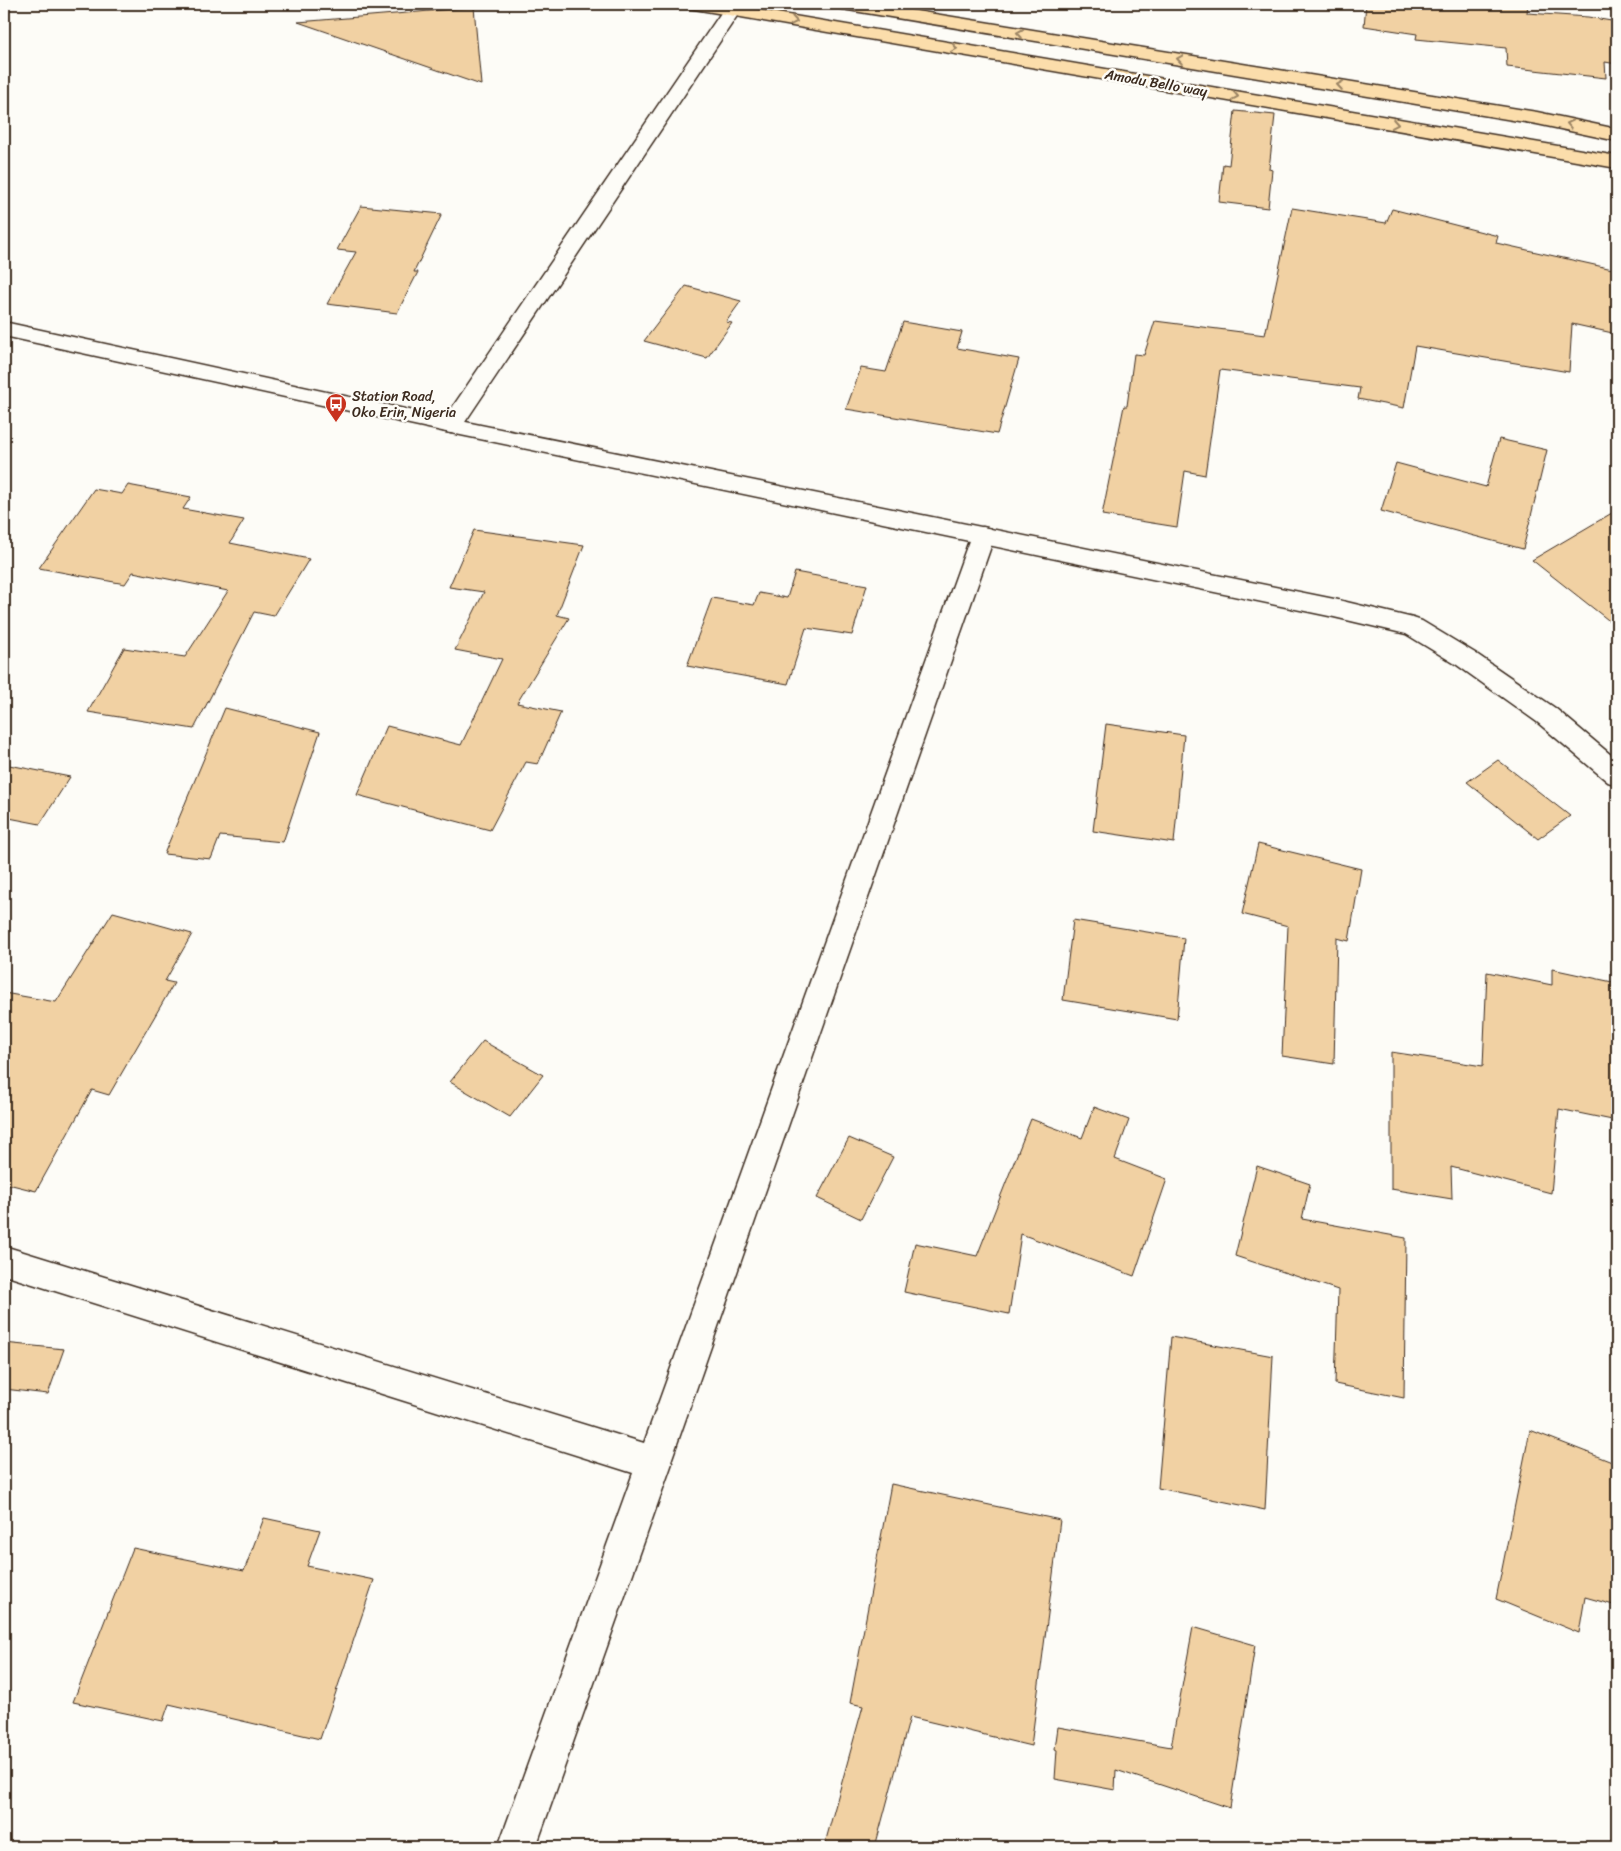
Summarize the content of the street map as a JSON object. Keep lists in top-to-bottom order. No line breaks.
{"streets":{"main road":["Amodu Bello way"]},"places":{"bus stop":["Station Road, Oko Erin, Nigeria"]}}
